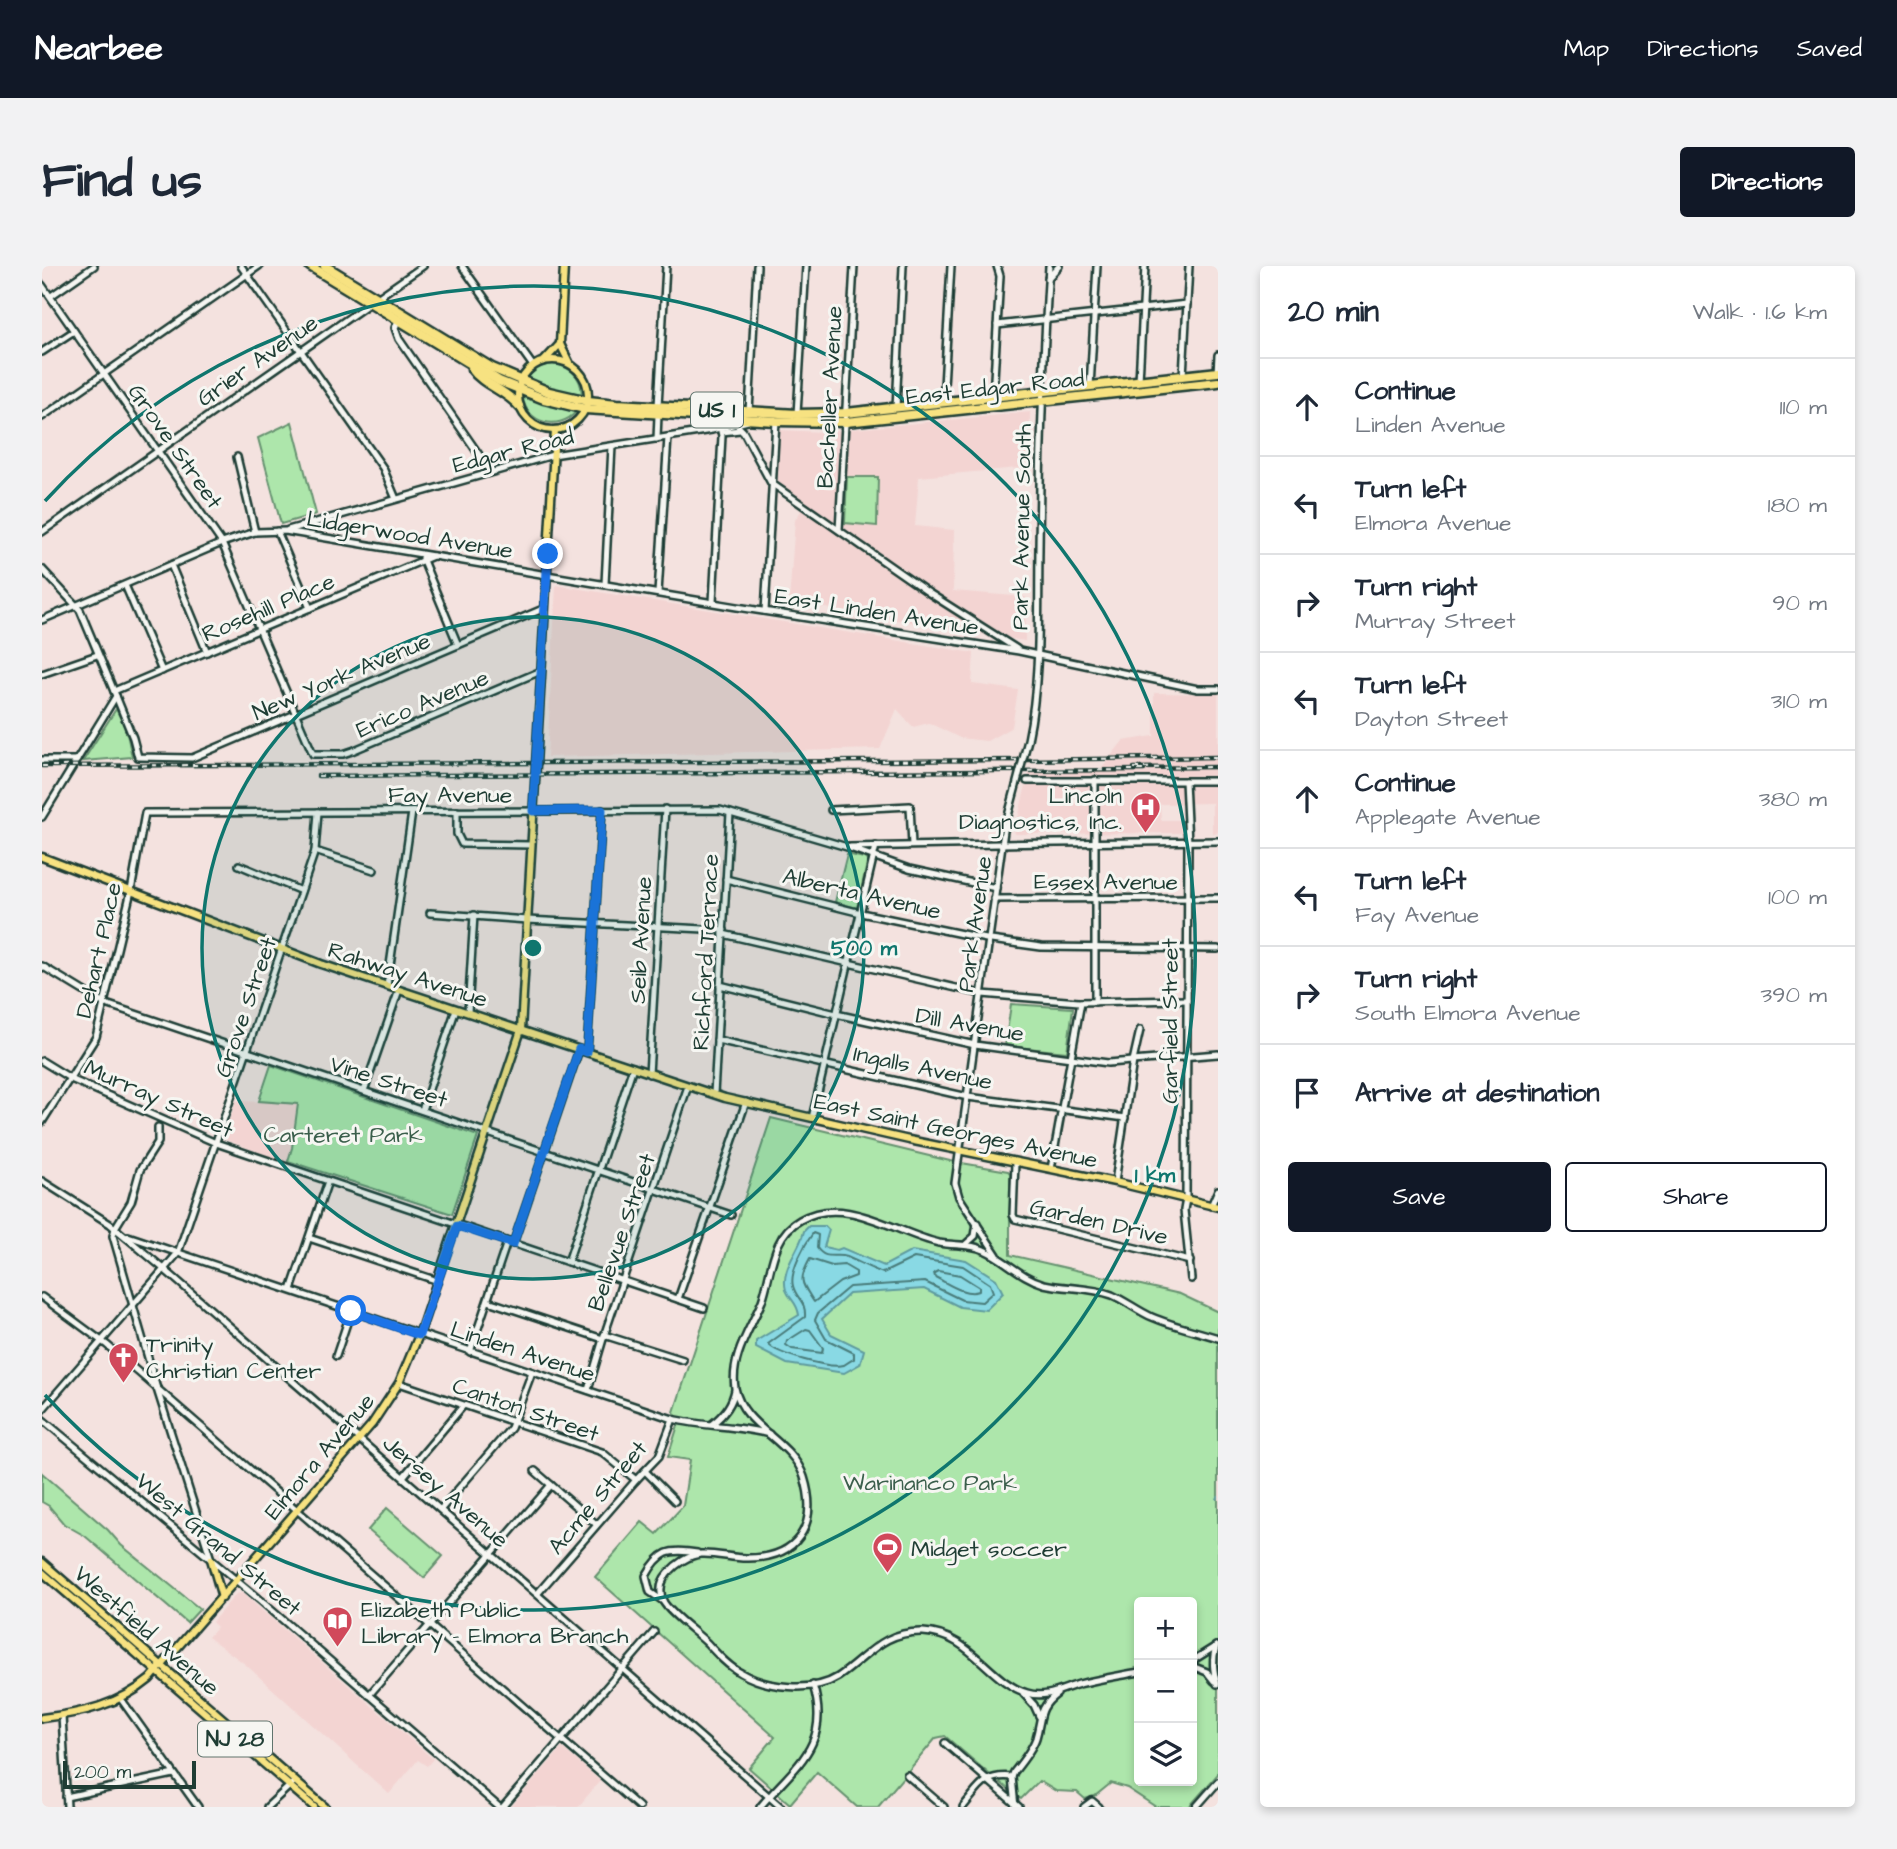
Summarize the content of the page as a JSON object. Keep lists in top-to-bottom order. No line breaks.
{"streets":{"highway":["East Edgar Road","US 1"],"main road":["Rahway Avenue","East Saint Georges Avenue","Elmora Avenue","Westfield Avenue","NJ 28"],"street":["Grier Avenue","Bacheller Avenue","Grove Street","Edgar Road","Park Avenue South","Lidgerwood Avenue","Rosehill Place","East Linden Avenue","New York Avenue","Erico Avenue","Fay Avenue","Essex Avenue","Alberta Avenue","Park Avenue","Seib Avenue","Dehart Place","Richford Terrace","Garfield Street","Dill Avenue","Ingalls Avenue","Vine Street","Murray Street","Garden Drive","Bellevue Street","Linden Avenue","Canton Street","Jersey Avenue","Acme Street","West Grand Street"]},"crossings":[["Grier Avenue","US 1"],["Grier Avenue","Grove Street"],["East Edgar Road","Bacheller Avenue"],["East Edgar Road","US 1"],["East Edgar Road","Park Avenue South"],["Bacheller Avenue","US 1"],["US 1","Edgar Road"],["Grove Street","Rosehill Place"],["Grove Street","New York Avenue"],["Grove Street","Erico Avenue"],["Grove Street","Fay Avenue"],["Grove Street","Rahway Avenue"],["Grove Street","Vine Street"],["Grove Street","Murray Street"],["Grove Street","Linden Avenue"],["Grove Street","Jersey Avenue"],["Edgar Road","Lidgerwood Avenue"],["Edgar Road","Elmora Avenue"],["Park Avenue South","East Linden Avenue"],["Park Avenue South","Park Avenue"],["Lidgerwood Avenue","Rosehill Place"],["Lidgerwood Avenue","East Linden Avenue"],["Lidgerwood Avenue","Elmora Avenue"],["Rosehill Place","New York Avenue"],["New York Avenue","Elmora Avenue"],["Erico Avenue","Elmora Avenue"],["Fay Avenue","Park Avenue"],["Fay Avenue","Seib Avenue"],["Fay Avenue","Dehart Place"],["Fay Avenue","Richford Terrace"],["Fay Avenue","Elmora Avenue"],["Essex Avenue","Park Avenue"],["Essex Avenue","Garfield Street"],["Alberta Avenue","Park Avenue"],["Alberta Avenue","Richford Terrace"],["Alberta Avenue","Garfield Street"],["Park Avenue","Dill Avenue"],["Park Avenue","Ingalls Avenue"],["Park Avenue","East Saint Georges Avenue"],["Seib Avenue","Rahway Avenue"],["Dehart Place","Rahway Avenue"],["Dehart Place","Vine Street"],["Dehart Place","Murray Street"],["Richford Terrace","Rahway Avenue"],["Richford Terrace","Dill Avenue"],["Richford Terrace","Ingalls Avenue"],["Rahway Avenue","East Saint Georges Avenue"],["Rahway Avenue","Bellevue Street"],["Rahway Avenue","Elmora Avenue"],["Garfield Street","Dill Avenue"],["Garfield Street","East Saint Georges Avenue"],["Garfield Street","Garden Drive"],["Vine Street","Bellevue Street"],["Vine Street","Elmora Avenue"],["Murray Street","Bellevue Street"],["Murray Street","Elmora Avenue"],["East Saint Georges Avenue","Garden Drive"],["Bellevue Street","Linden Avenue"],["Linden Avenue","Elmora Avenue"],["Linden Avenue","Jersey Avenue"],["Linden Avenue","Acme Street"],["Canton Street","Elmora Avenue"],["Canton Street","Acme Street"],["Elmora Avenue","Jersey Avenue"],["Elmora Avenue","West Grand Street"],["Elmora Avenue","Westfield Avenue"],["Jersey Avenue","Acme Street"]],"parks":["Carteret Park","Warinanco Park"],"places":{"hospital":["Lincoln Diagnostics, Inc."],"church":["Trinity Christian Center"],"sports":["Midget soccer"],"library":["Elizabeth Public Library - Elmora Branch"]},"scale_bar":"200 m","page":{"header":"Nearbee","nav":["Map","Directions","Saved"],"buttons":["Directions",["Save","Share"]],"title":"Find us","heading":["20 min","Walk · 1.6 km"],"list":[["Continue","Linden Avenue","110 m"],["Turn left","Elmora Avenue","180 m"],["Turn right","Murray Street","90 m"],["Turn left","Dayton Street","310 m"],["Continue","Applegate Avenue","380 m"],["Turn left","Fay Avenue","100 m"],["Turn right","South Elmora Avenue","390 m"],"Arrive at destination"],"map_buttons":["+","−"],"scale":"200 m"},"rings":["500 m","1 km"]}
